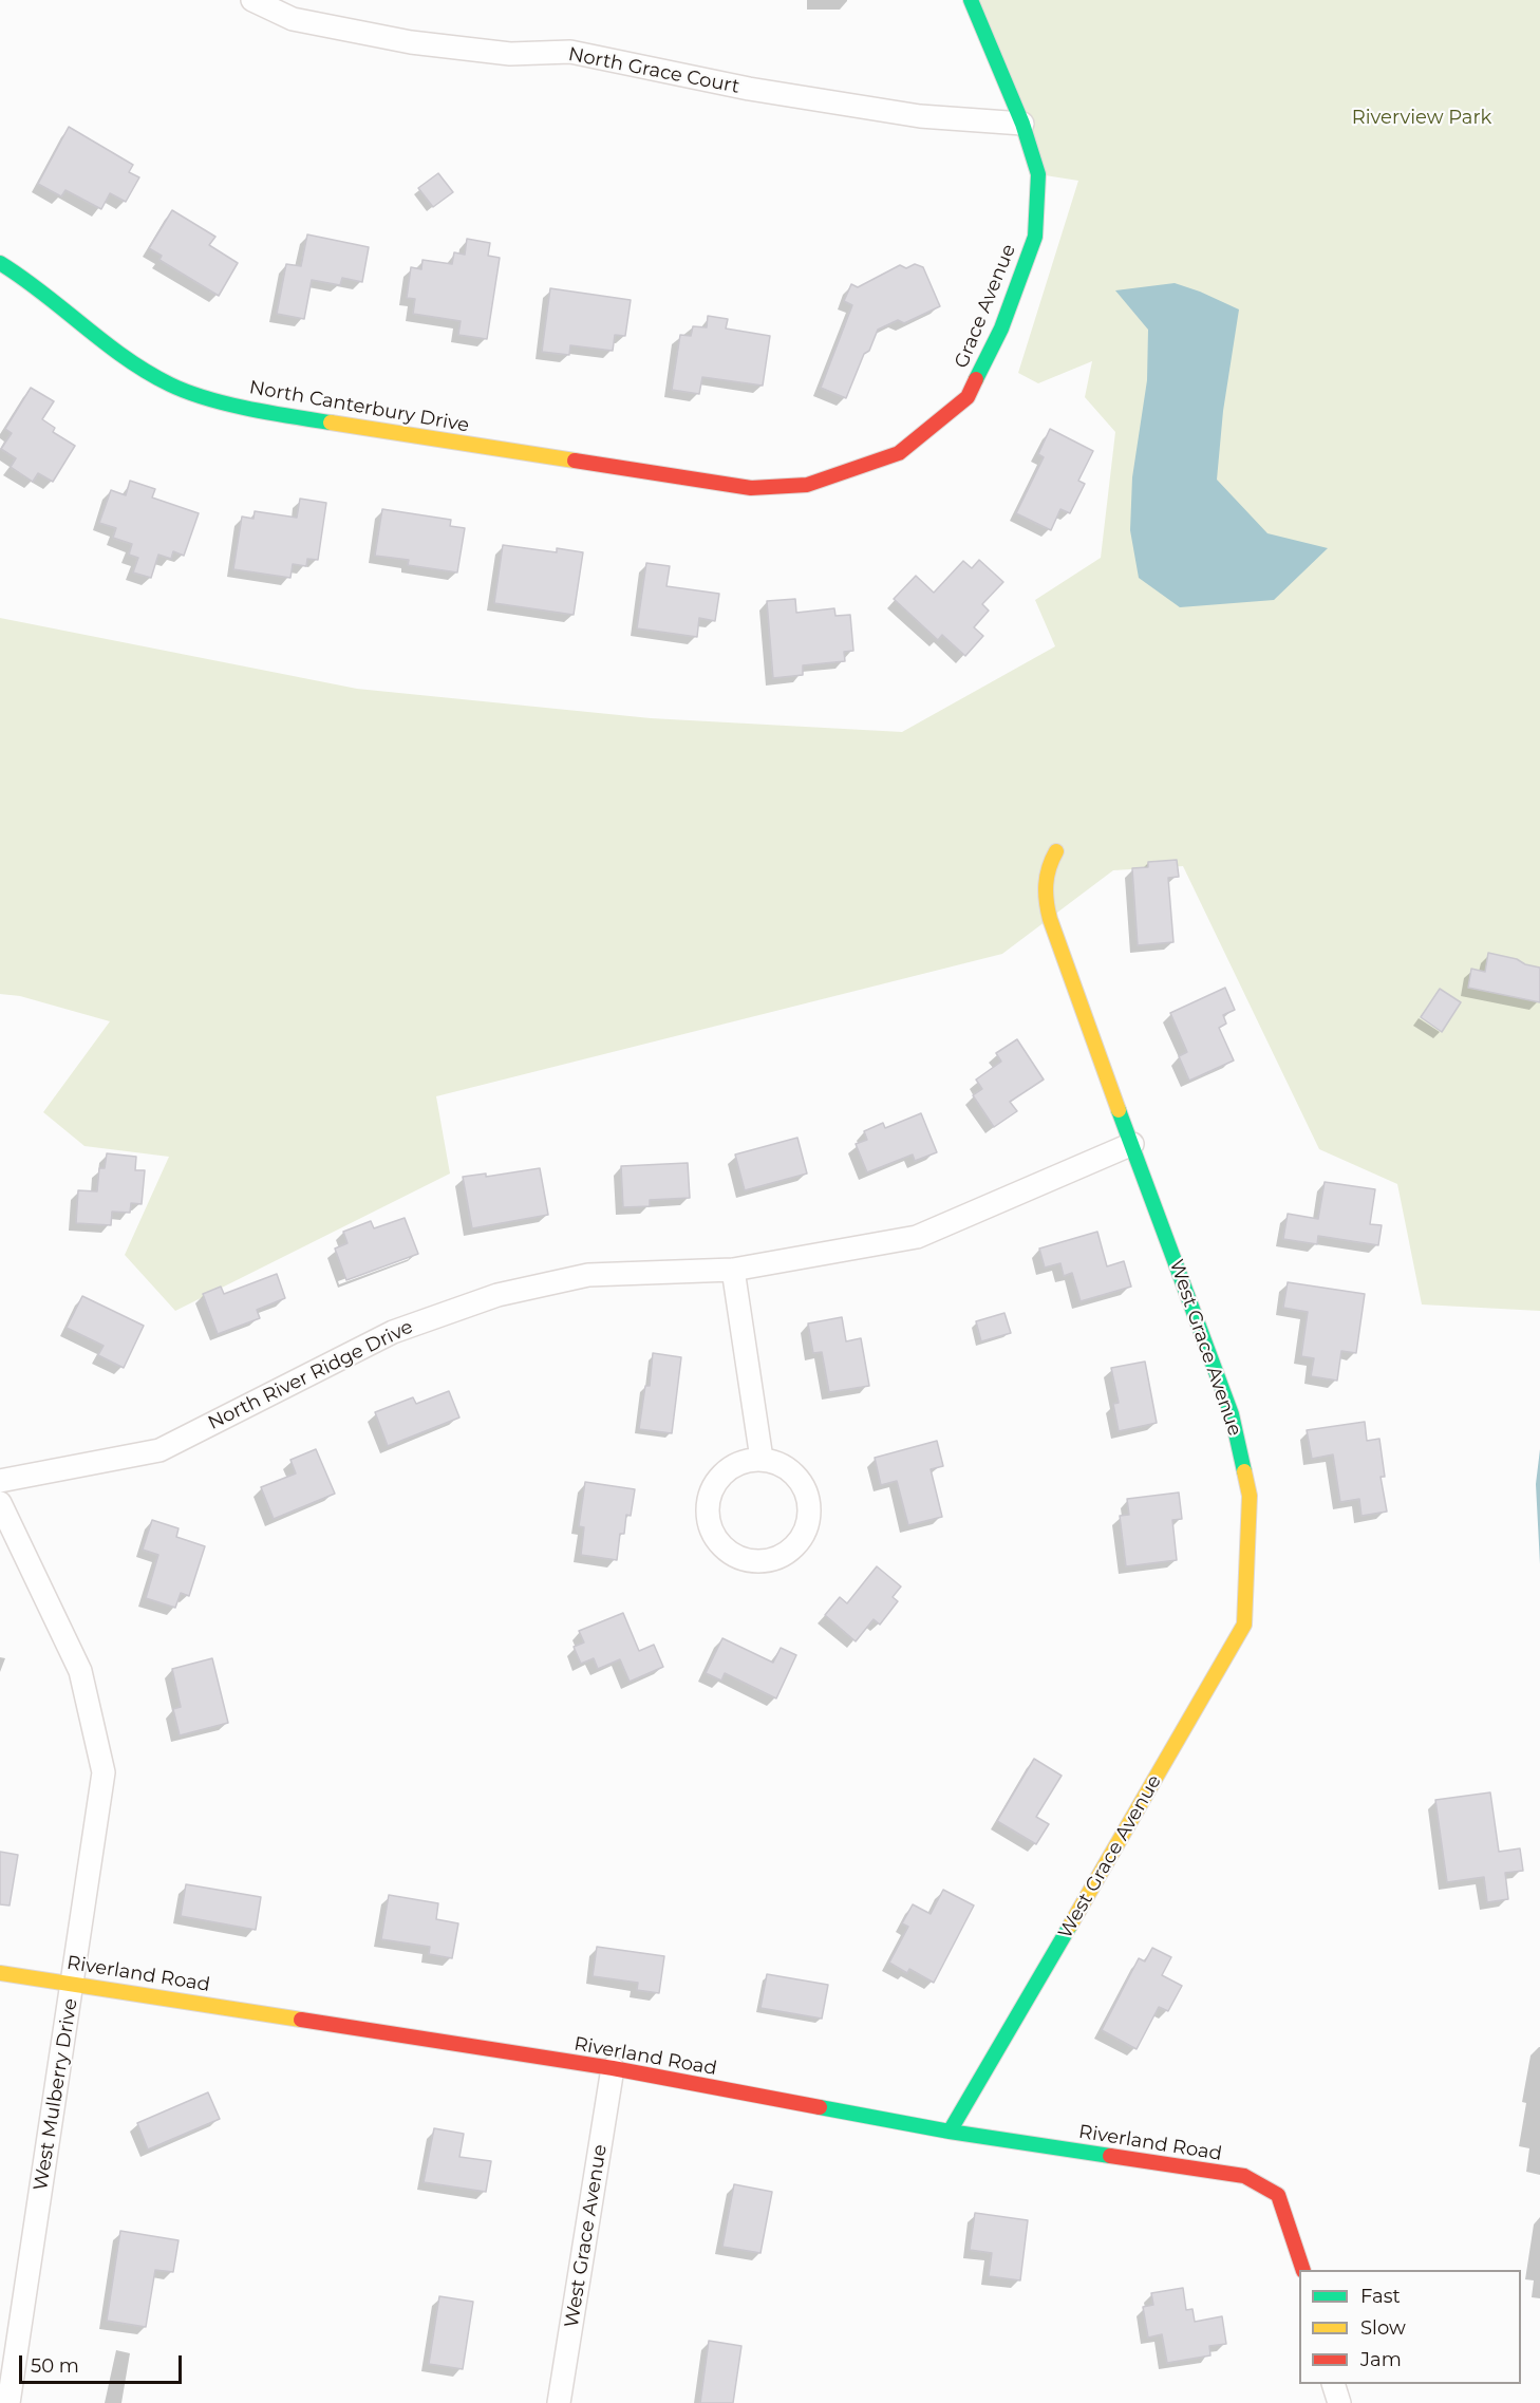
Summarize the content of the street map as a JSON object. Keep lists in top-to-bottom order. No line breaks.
{"streets":{"street":["North Grace Court","Grace Avenue","North Canterbury Drive","West Grace Avenue","North River Ridge Drive","Riverland Road","West Mulberry Drive"]},"crossings":[["North Grace Court","Grace Avenue"],["Grace Avenue","North Canterbury Drive"],["West Grace Avenue","North River Ridge Drive"],["West Grace Avenue","Riverland Road"],["Riverland Road","West Mulberry Drive"]],"parks":["Riverview Park"],"legend":["Fast","Slow","Jam"],"scale_bar":"50 m"}
